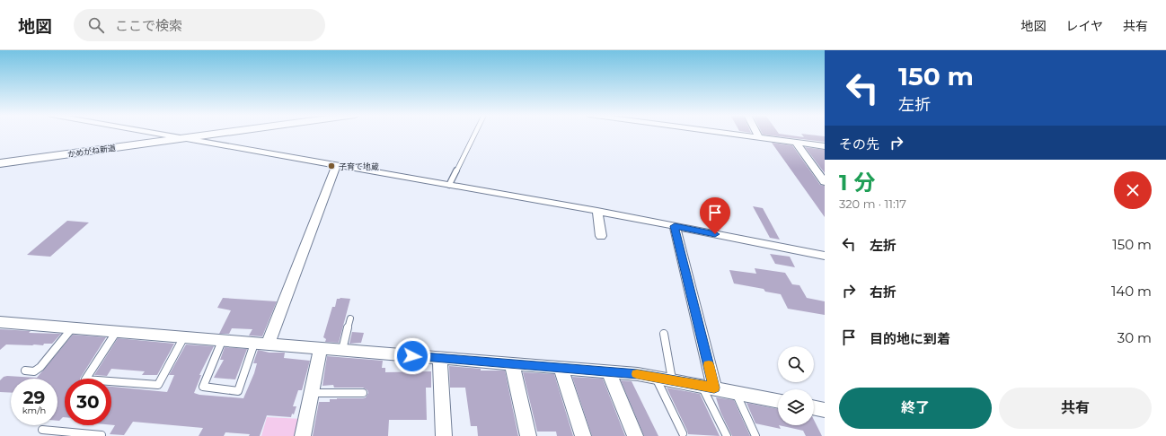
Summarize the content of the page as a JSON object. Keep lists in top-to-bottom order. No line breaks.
{"streets":{"street":["かめがね新道"]},"places":["子育て地蔵"],"page":{"header":"地図","search":"ここで検索","nav":["地図","レイヤ","共有"],"turn":["150 m","左折"],"then":"その先","heading":["1 分","320 m · 11:17"],"list":[{"name":"左折","value":"150 m"},{"name":"右折","value":"140 m"},{"name":"目的地に到着","value":"30 m"}],"speed":"29 km/h","limit":"30","buttons":["終了","共有"]}}
